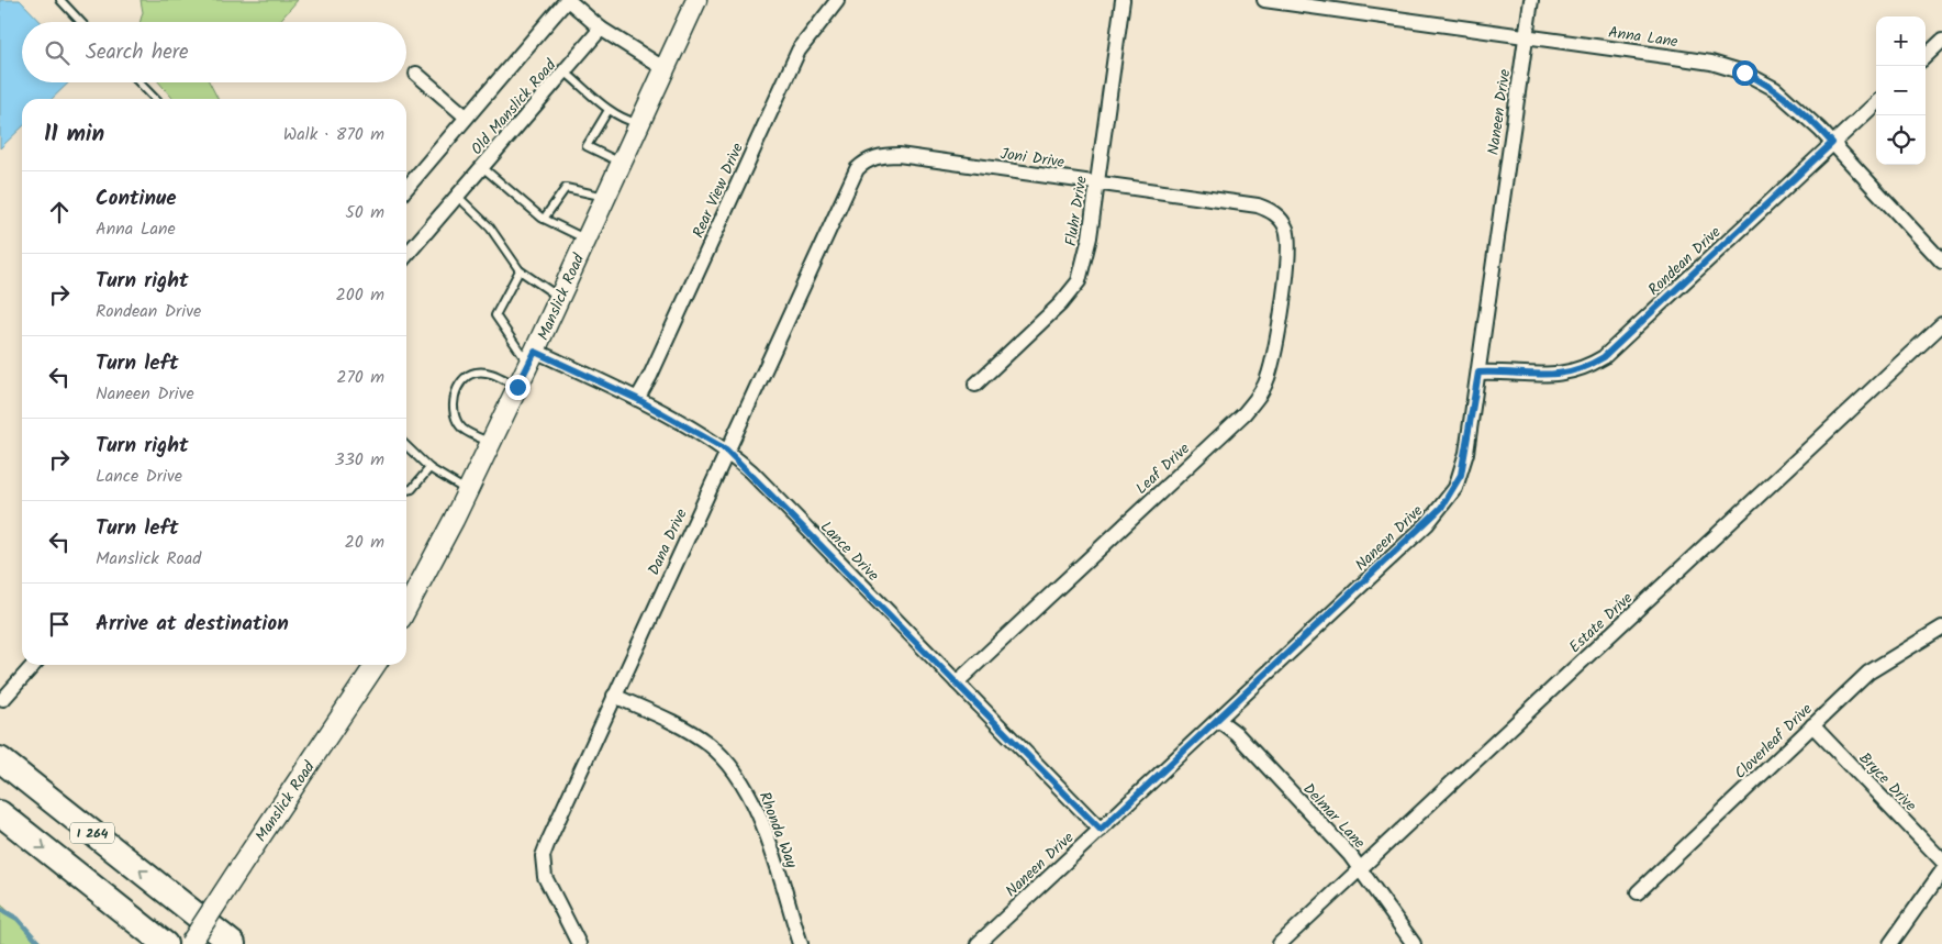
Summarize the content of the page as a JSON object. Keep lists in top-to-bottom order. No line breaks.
{"streets":{"highway":["I 264"],"main road":["Manslick Road"],"street":["Anna Lane","Old Manslick Road","Naneen Drive","Joni Drive","Rear View Drive","Fluhr Drive","Rondean Drive","Leaf Drive","Dana Drive","Lance Drive","Estate Drive","Cloverleaf Drive","Bryce Drive","Delmar Lane","Rhonda Way"]},"crossings":[["Anna Lane","Naneen Drive"],["Anna Lane","Rondean Drive"],["Naneen Drive","Rondean Drive"],["Naneen Drive","Lance Drive"],["Naneen Drive","Delmar Lane"],["Joni Drive","Fluhr Drive"],["Joni Drive","Leaf Drive"],["Joni Drive","Dana Drive"],["Rear View Drive","Lance Drive"],["Manslick Road","Lance Drive"],["Leaf Drive","Lance Drive"],["Dana Drive","Lance Drive"],["Dana Drive","Rhonda Way"],["Estate Drive","Delmar Lane"],["Cloverleaf Drive","Bryce Drive"]],"page":{"map_buttons":["+","−"],"search":"Search here","heading":["11 min","Walk · 870 m"],"list":[["Continue","Anna Lane","50 m"],["Turn right","Rondean Drive","200 m"],["Turn left","Naneen Drive","270 m"],["Turn right","Lance Drive","330 m"],["Turn left","Manslick Road","20 m"],"Arrive at destination"]}}
